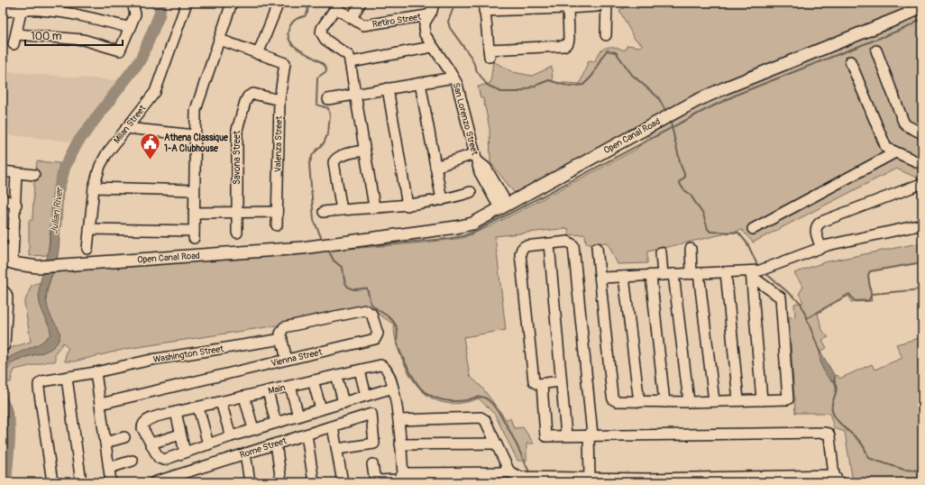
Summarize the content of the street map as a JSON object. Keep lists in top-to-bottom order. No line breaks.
{"streets":{"main road":["Open Canal Road"],"street":["Retiro Street","San Lorenzo Street","Milan Street","Valenza Street","Savona Street","Washington Street","Vienna Street","Main","Rome Street"]},"crossings":[["Retiro Street","San Lorenzo Street"],["San Lorenzo Street","Open Canal Road"],["Valenza Street","Savona Street"],["Washington Street","Vienna Street"]],"water":["Julian River"],"places":{"public building":["Athena Classique 1-A Clubhouse"]},"scale_bar":"100 m"}
